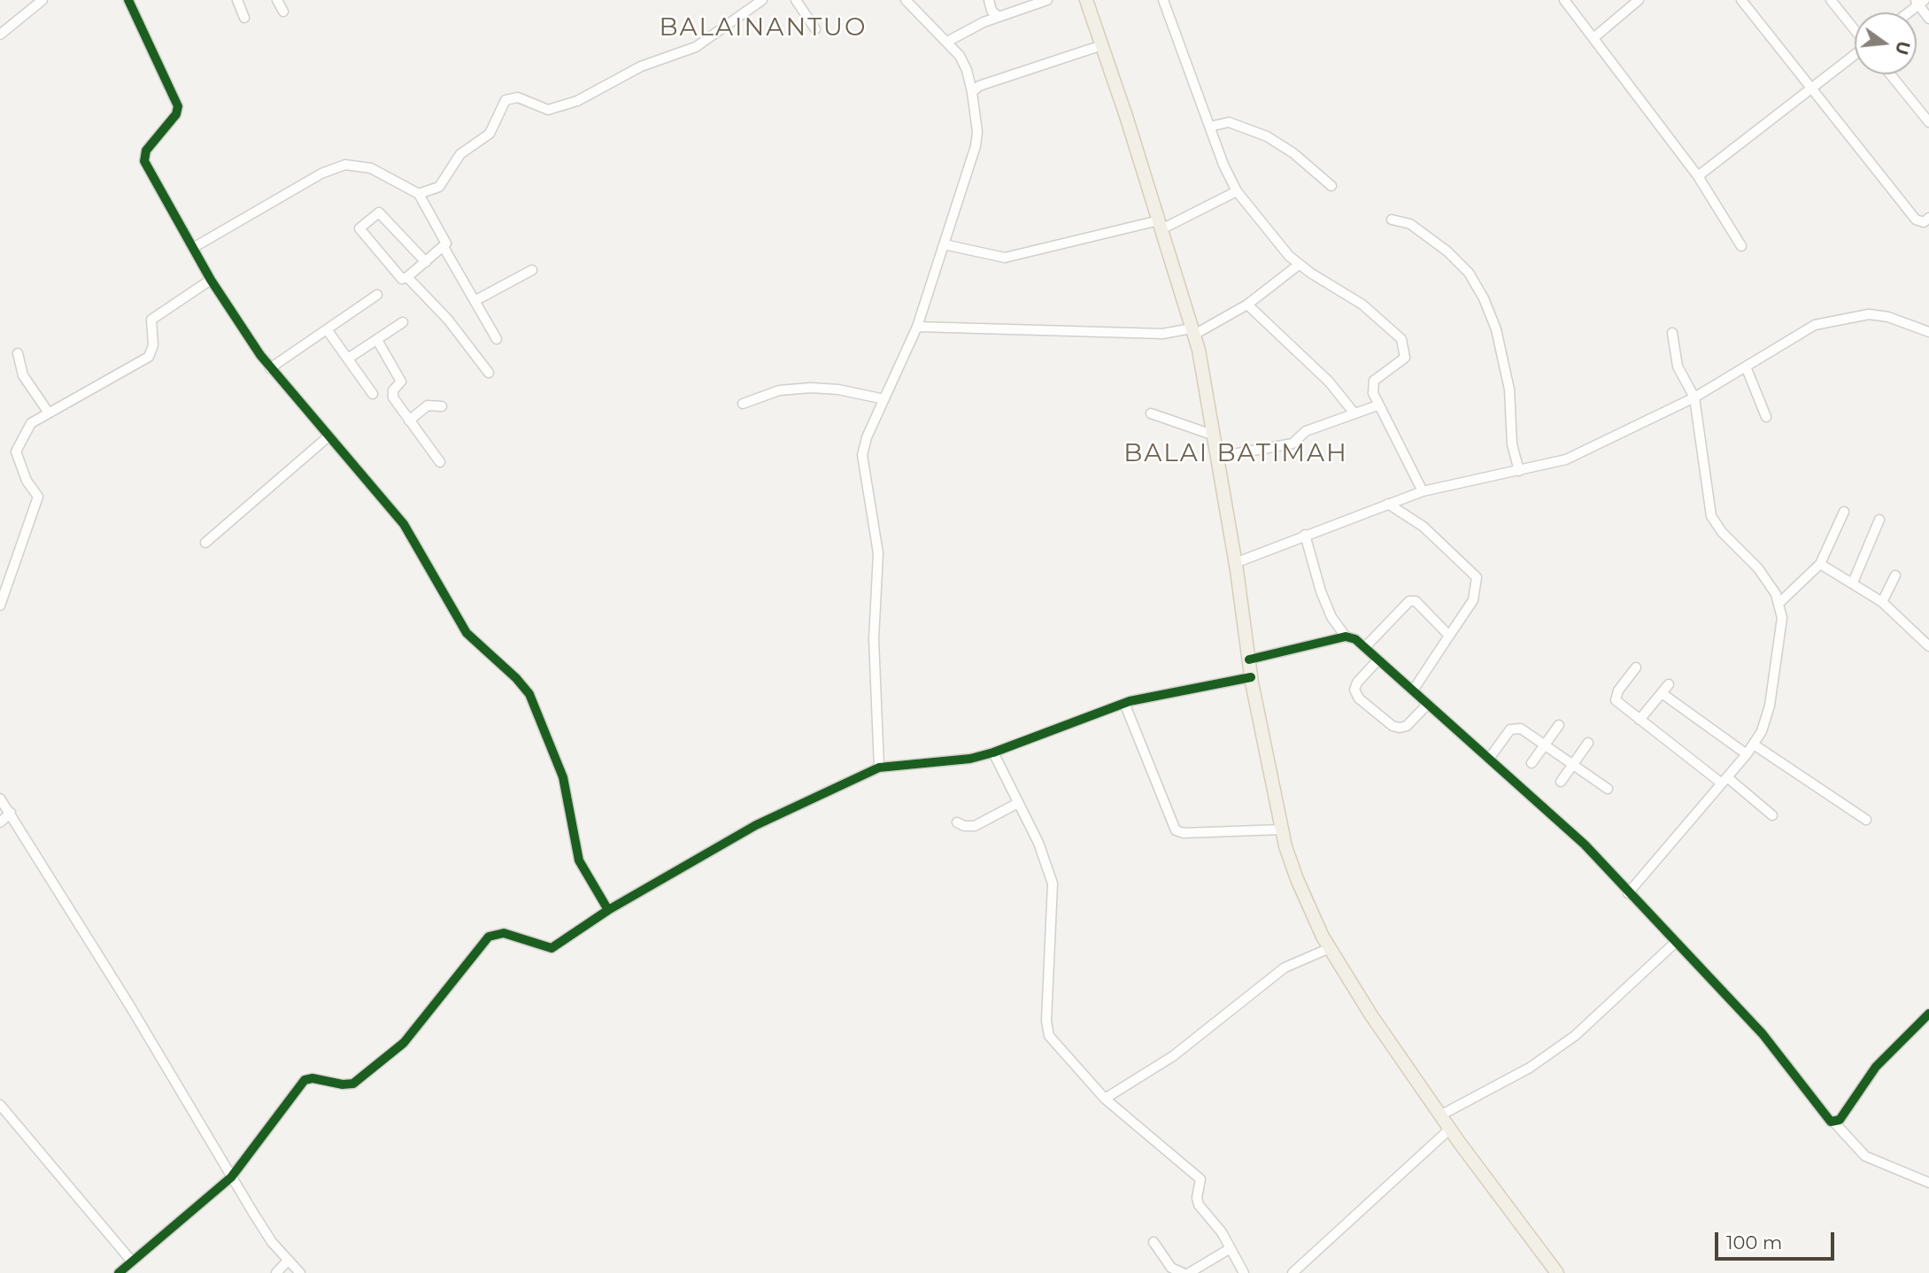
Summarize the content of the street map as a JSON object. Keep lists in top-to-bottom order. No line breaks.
{"districts":["BALAINANTUO","BALAI BATIMAH"],"scale_bar":"100 m","north":"right"}
